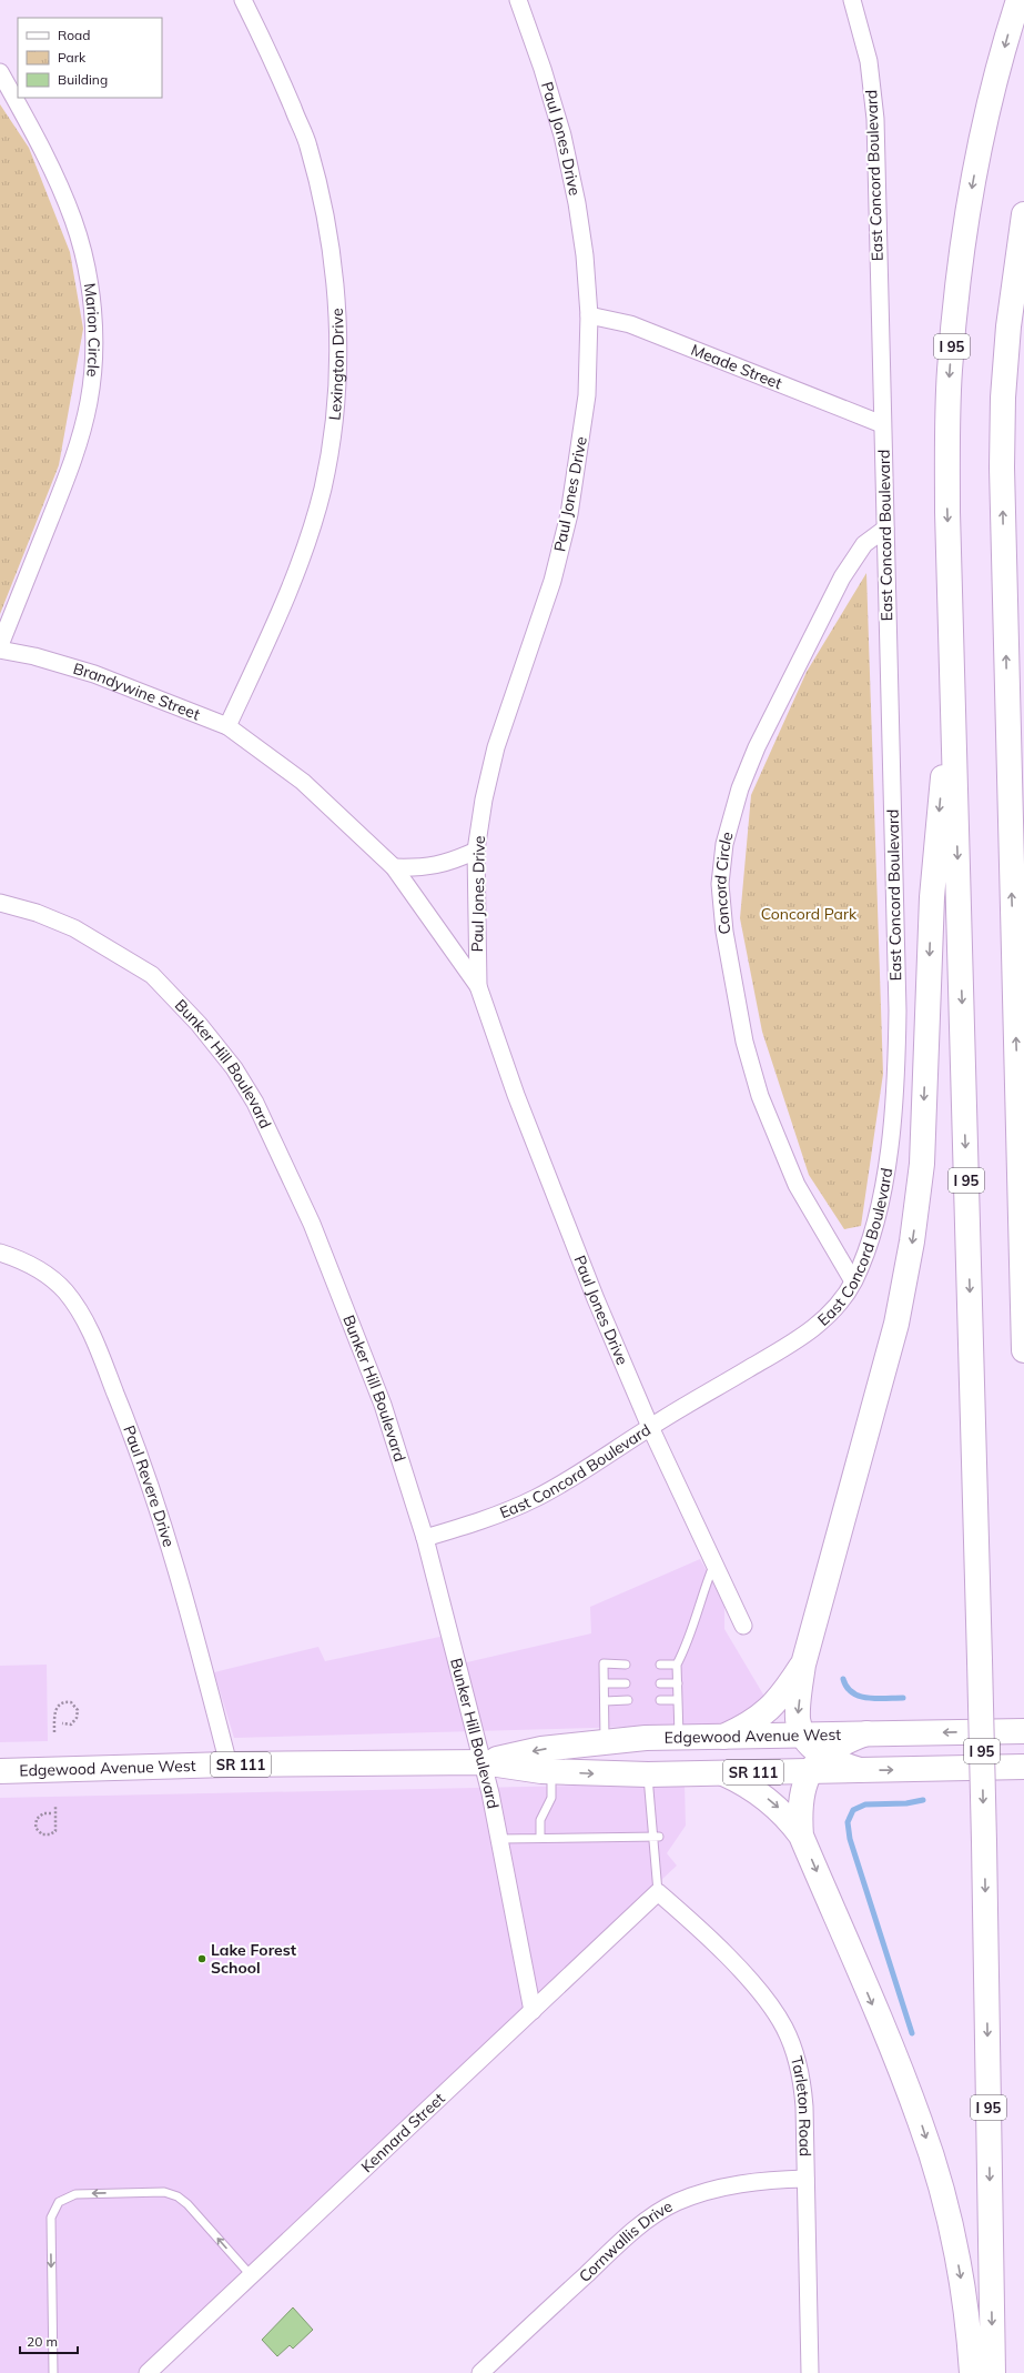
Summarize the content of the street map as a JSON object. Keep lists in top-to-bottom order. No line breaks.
{"streets":{"main road":["I 95","Edgewood Avenue West","SR 111"],"street":["Paul Jones Drive","East Concord Boulevard","Marion Circle","Lexington Drive","Meade Street","Brandywine Street","Concord Circle","Bunker Hill Boulevard","Paul Revere Drive","Tarleton Road","Kennard Street","Cornwallis Drive"]},"crossings":[["Paul Jones Drive","East Concord Boulevard"],["Paul Jones Drive","Meade Street"],["Paul Jones Drive","Brandywine Street"],["East Concord Boulevard","Meade Street"],["East Concord Boulevard","Concord Circle"],["East Concord Boulevard","Bunker Hill Boulevard"],["Lexington Drive","Brandywine Street"],["Bunker Hill Boulevard","Edgewood Avenue West"],["Bunker Hill Boulevard","Kennard Street"],["Paul Revere Drive","Edgewood Avenue West"],["Tarleton Road","Kennard Street"],["Tarleton Road","Cornwallis Drive"]],"parks":["Concord Park"],"places":["Lake Forest School"],"legend":["Road","Park","Building"],"scale_bar":"20 m"}
